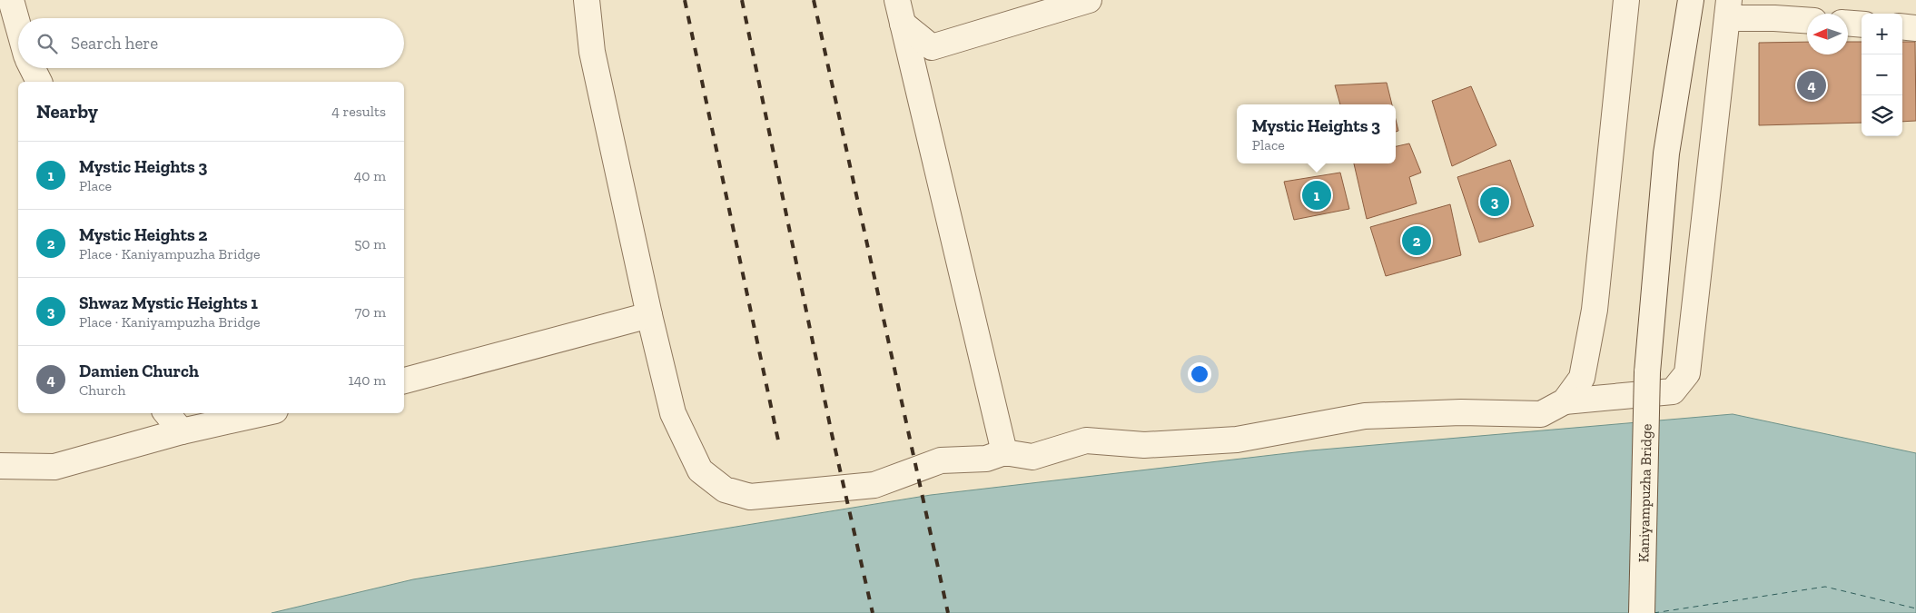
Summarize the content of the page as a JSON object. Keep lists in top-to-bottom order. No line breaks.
{"streets":{"street":["Kaniyampuzha Bridge"]},"north":"left","page":{"map_buttons":["+","−"],"search":"Search here","pins":["4","1","3","2"],"heading":["Nearby","4 results"],"popup":["Mystic Heights 3","Place"],"list":[{"mark":"1","name":"Mystic Heights 3","note":"Place","value":"40 m"},{"mark":"2","name":"Mystic Heights 2","note":"Place · Kaniyampuzha Bridge","value":"50 m"},{"mark":"3","name":"Shwaz Mystic Heights 1","note":"Place · Kaniyampuzha Bridge","value":"70 m"},{"mark":"4","name":"Damien Church","note":"Church","value":"140 m"}]}}
